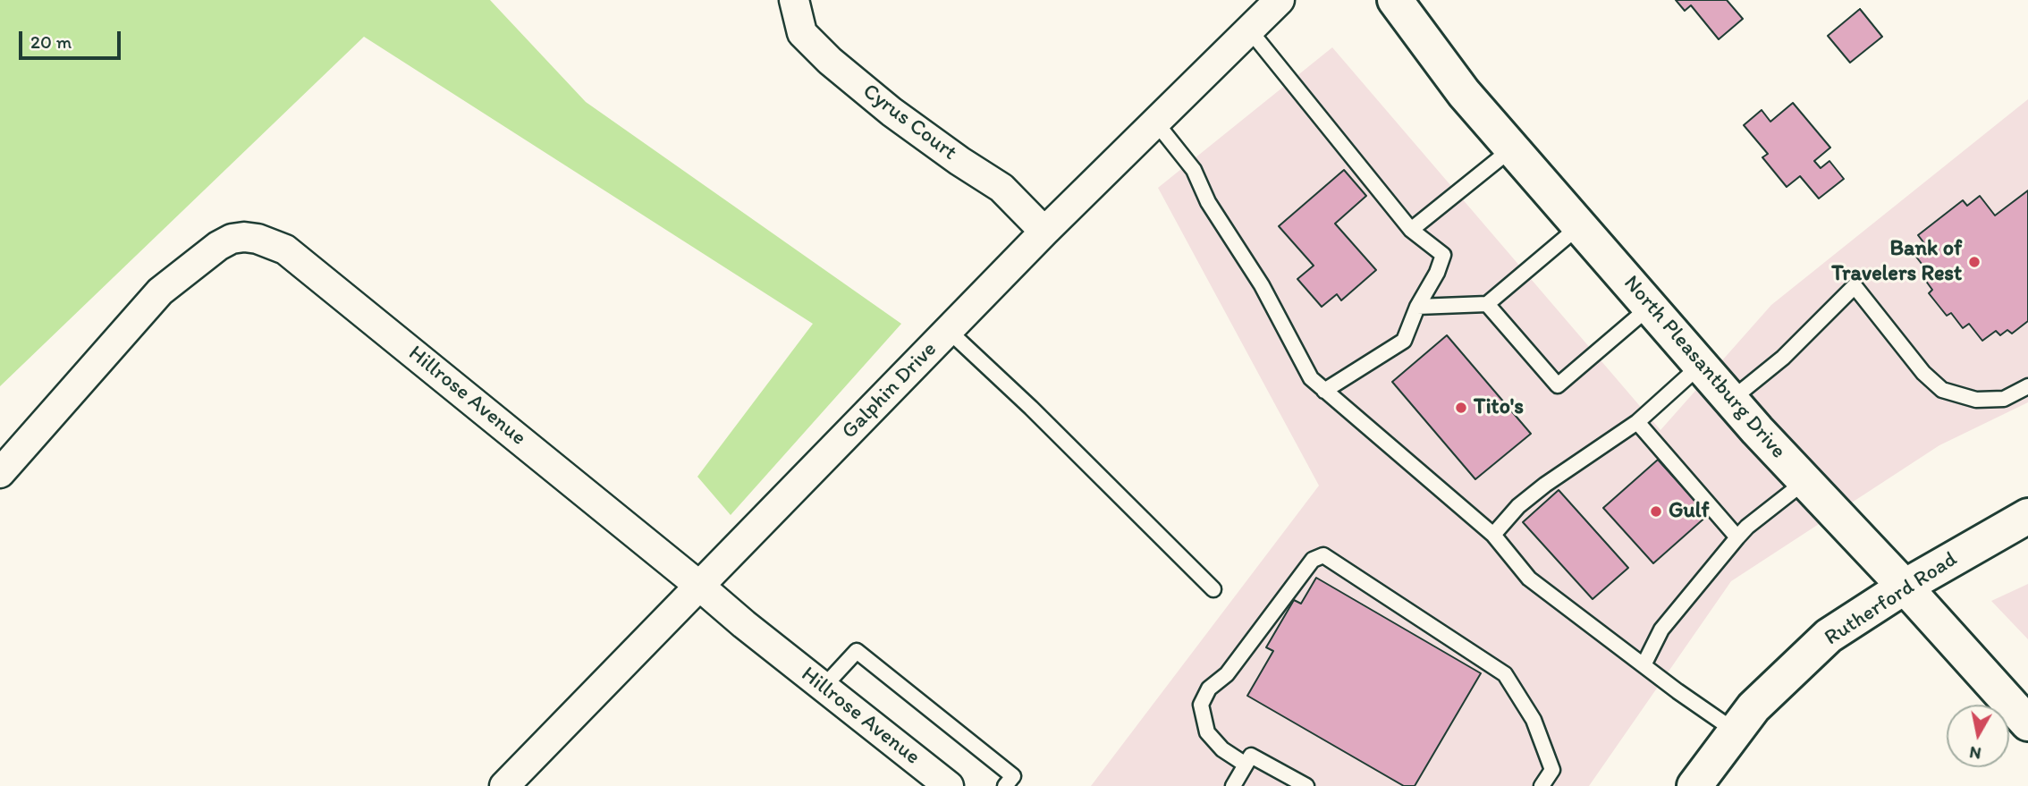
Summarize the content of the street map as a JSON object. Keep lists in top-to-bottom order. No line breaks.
{"streets":{"main road":["North Pleasantburg Drive","Rutherford Road"],"street":["Cyrus Court","Galphin Drive","Hillrose Avenue"]},"crossings":[["Cyrus Court","Galphin Drive"],["North Pleasantburg Drive","Rutherford Road"],["Galphin Drive","Hillrose Avenue"]],"places":["Bank of Travelers Rest","Tito's","Gulf"],"scale_bar":"20 m","north":"bottom"}
